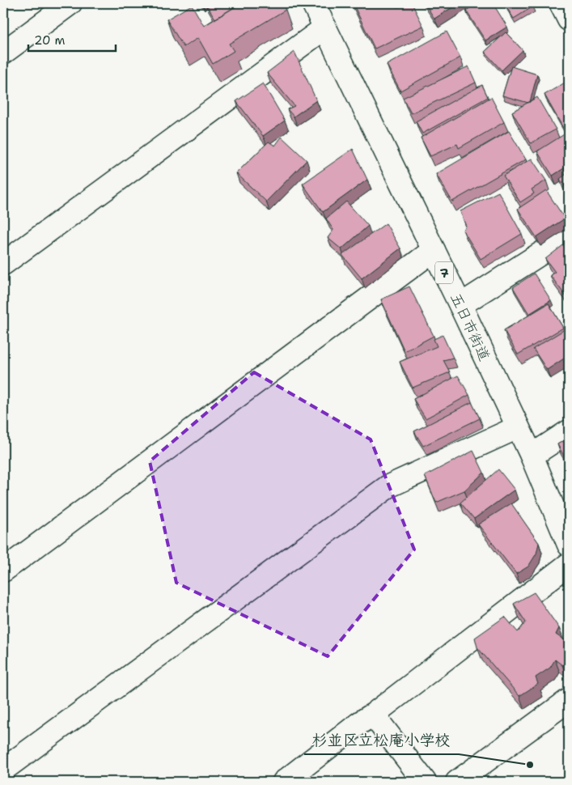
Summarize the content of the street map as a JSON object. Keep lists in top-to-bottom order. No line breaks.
{"streets":{"main road":["7","五日市街道"]},"places":["杉並区立松庵小学校"],"scale_bar":"20 m"}
